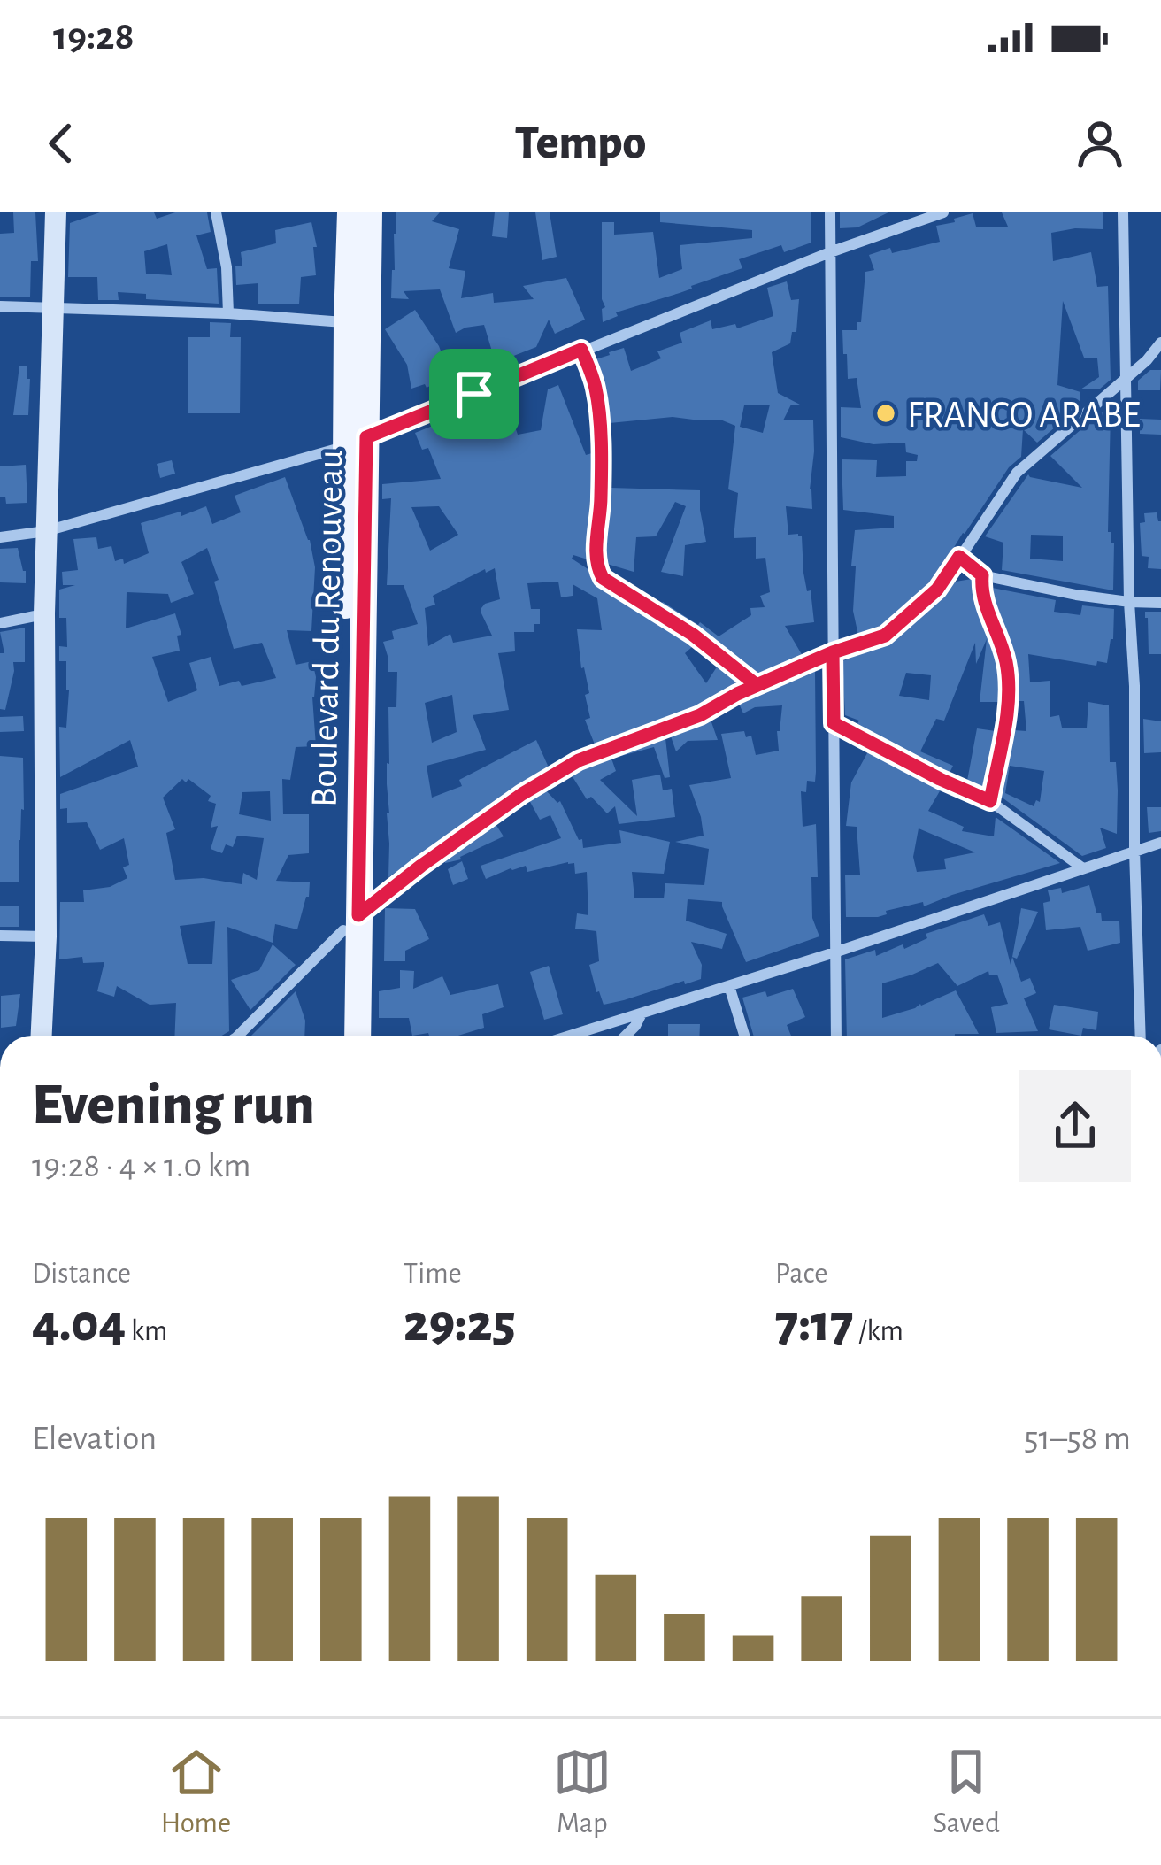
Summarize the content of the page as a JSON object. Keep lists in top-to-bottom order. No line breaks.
{"streets":{"main road":["Boulevard du Renouveau"]},"places":["FRANCO ARABE"],"page":{"status":"19:28","header":"Tempo","heading":["Evening run","19:28 · 4 × 1.0 km"],"stats":[["Distance","4.04 km"],["Time","29:25"],["Pace","7:17 /km"]],"chart":["Elevation","51–58 m"],"tabs":["Home","Map","Saved"]}}
